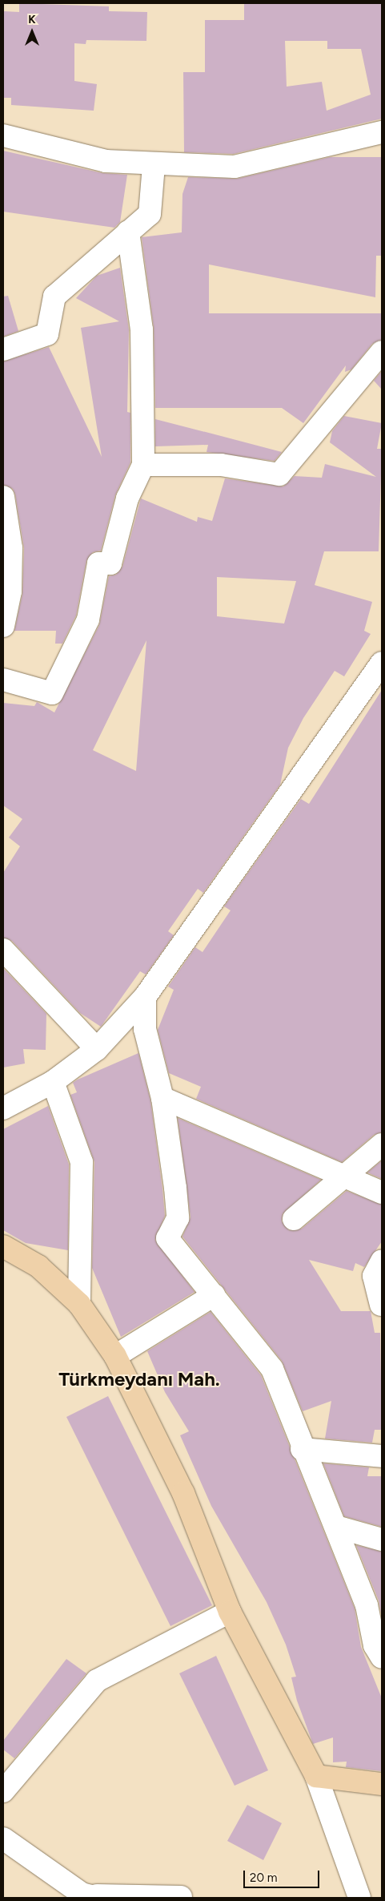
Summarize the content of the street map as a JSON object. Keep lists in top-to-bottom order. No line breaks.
{"districts":["Türkmeydanı Mah."],"scale_bar":"20 m","north":"top"}
